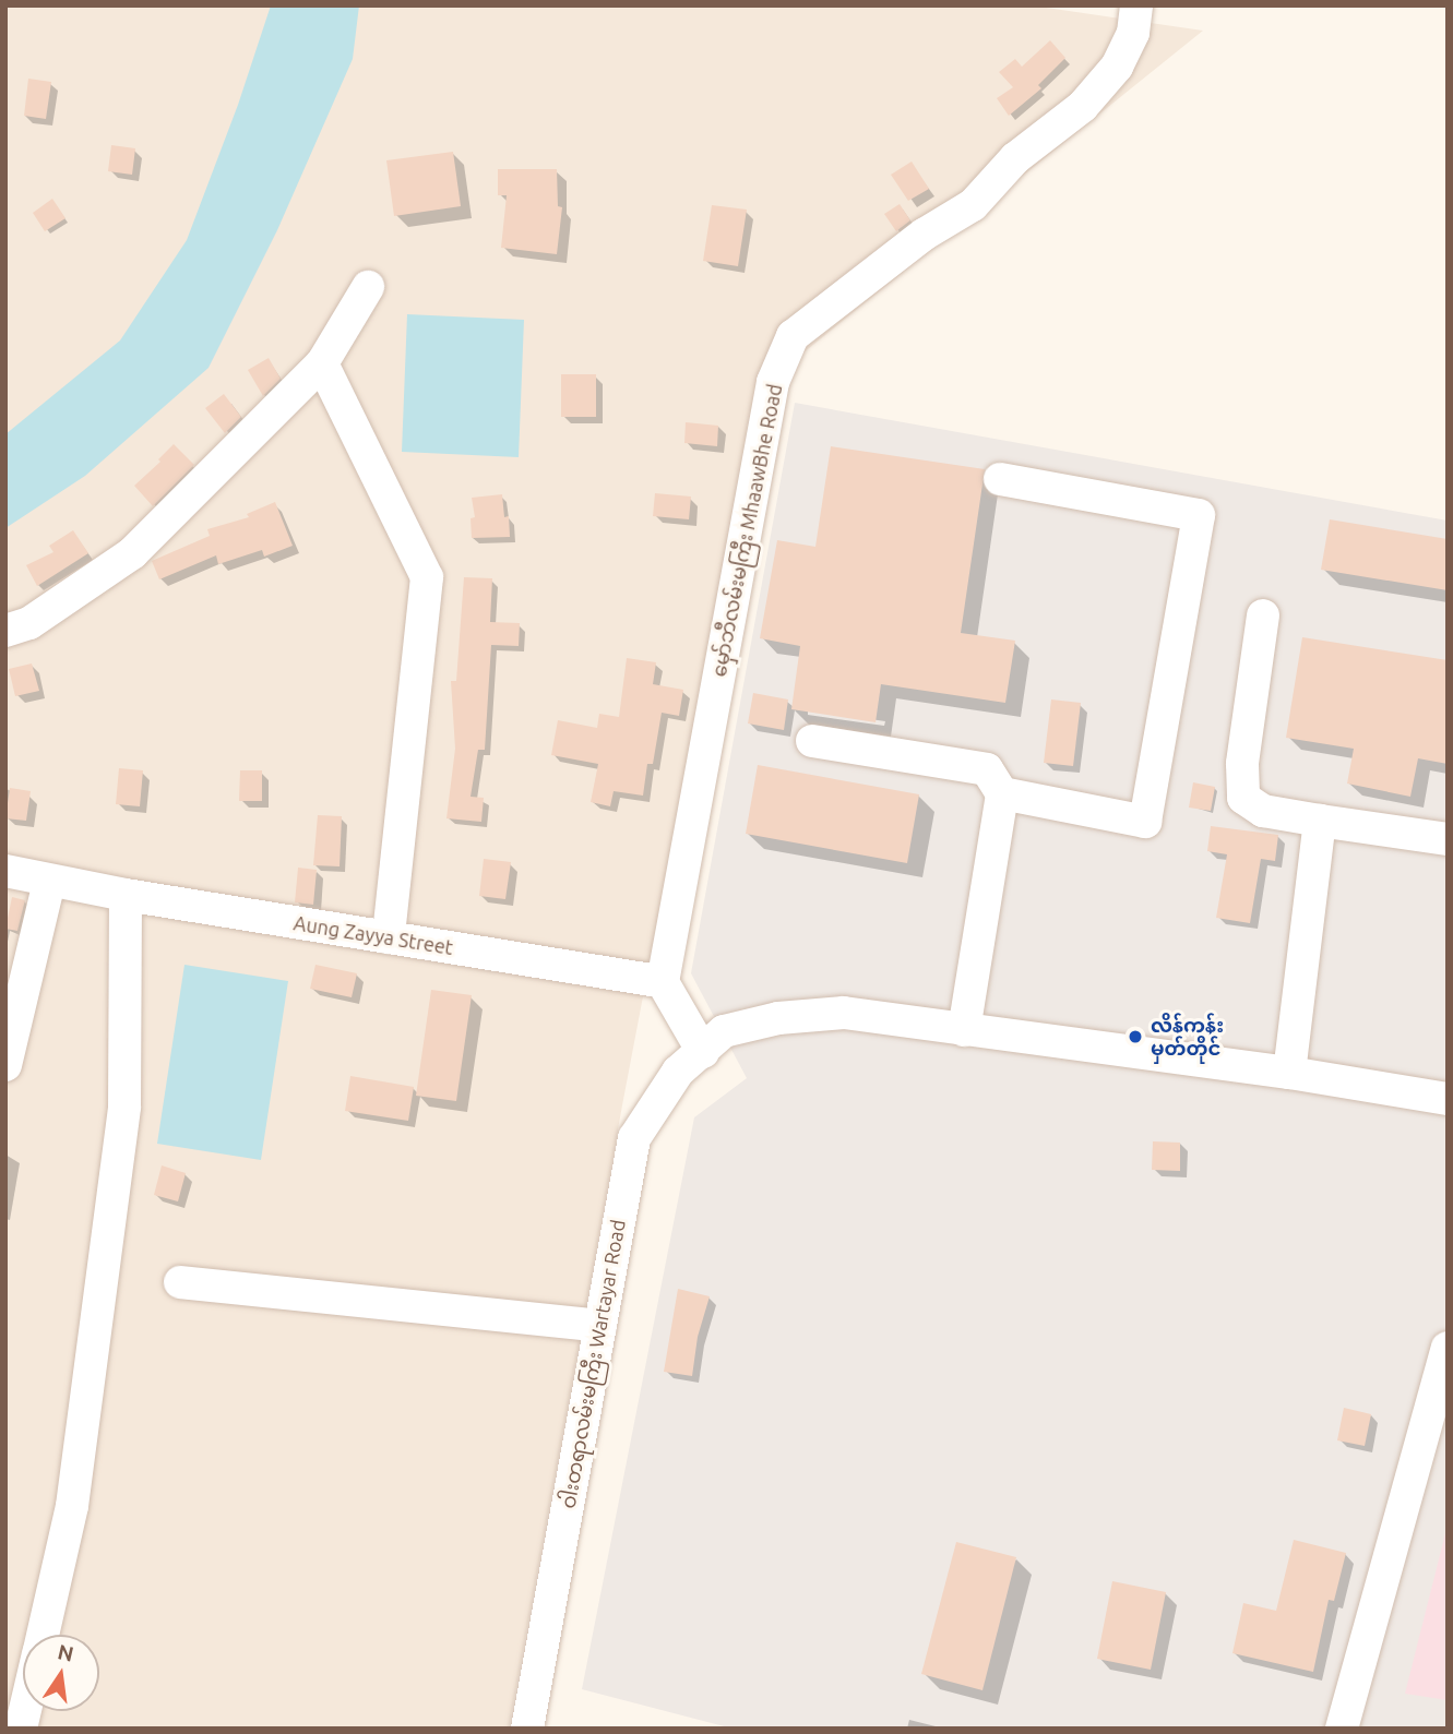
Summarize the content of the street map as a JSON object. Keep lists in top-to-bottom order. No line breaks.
{"streets":{"street":["မှော်ဘီလမ်းမကြီး MhaawBhe Road","Aung Zayya Street","ဝါးတရာလမ်းမကြီး Wartayar Road"]},"crossings":[["မှော်ဘီလမ်းမကြီး MhaawBhe Road","Aung Zayya Street"]],"places":["လိန်ကုန်း မှတ်တိုင်"],"north":"top"}
